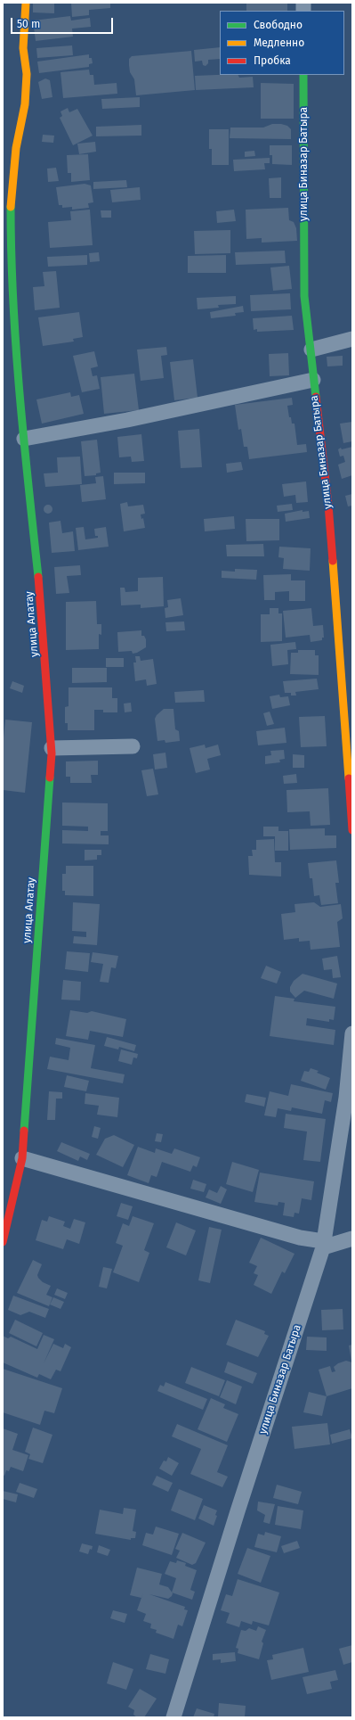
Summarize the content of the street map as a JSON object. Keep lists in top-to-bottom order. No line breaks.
{"streets":{"street":["улица Биназар Батыра","улица Алатау"]},"legend":["Свободно","Медленно","Пробка"],"scale_bar":"50 m"}
